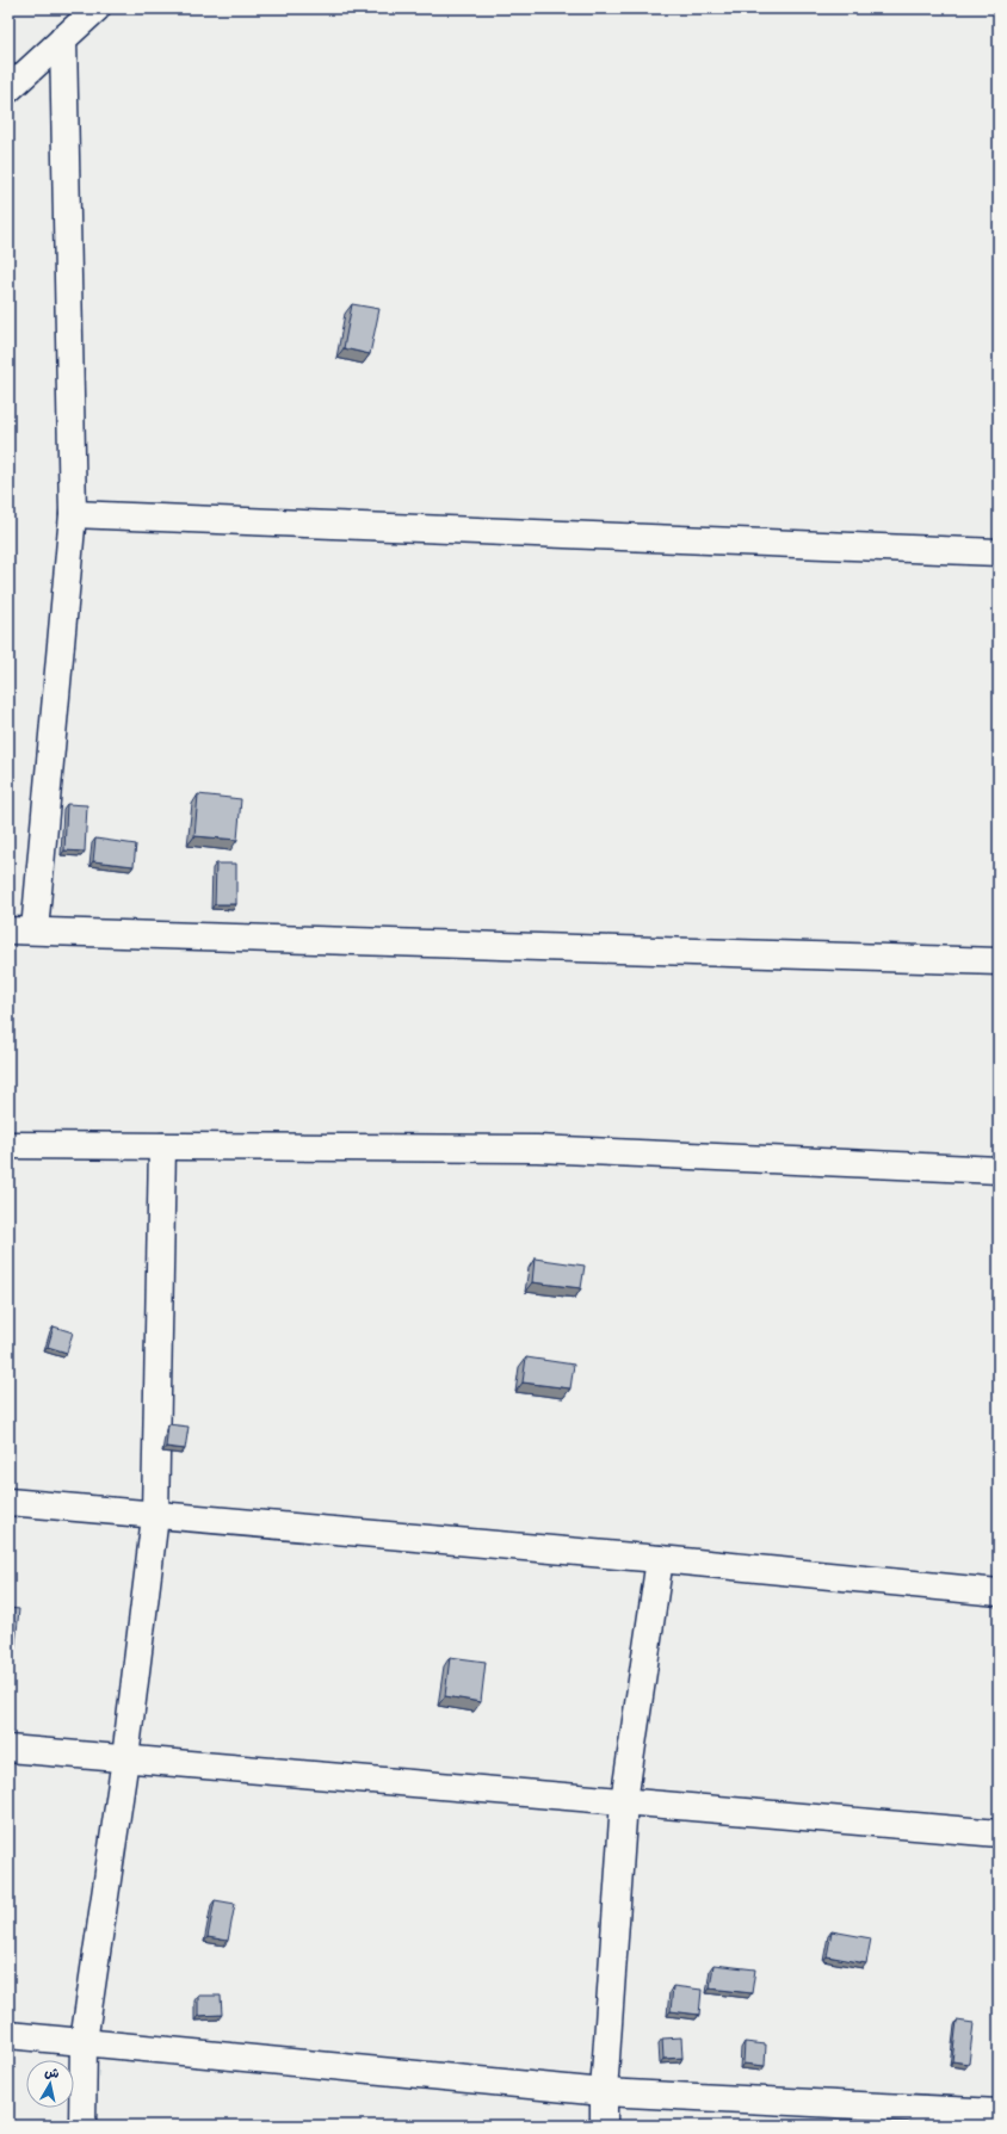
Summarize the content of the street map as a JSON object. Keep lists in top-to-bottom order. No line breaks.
{"north":"top"}
